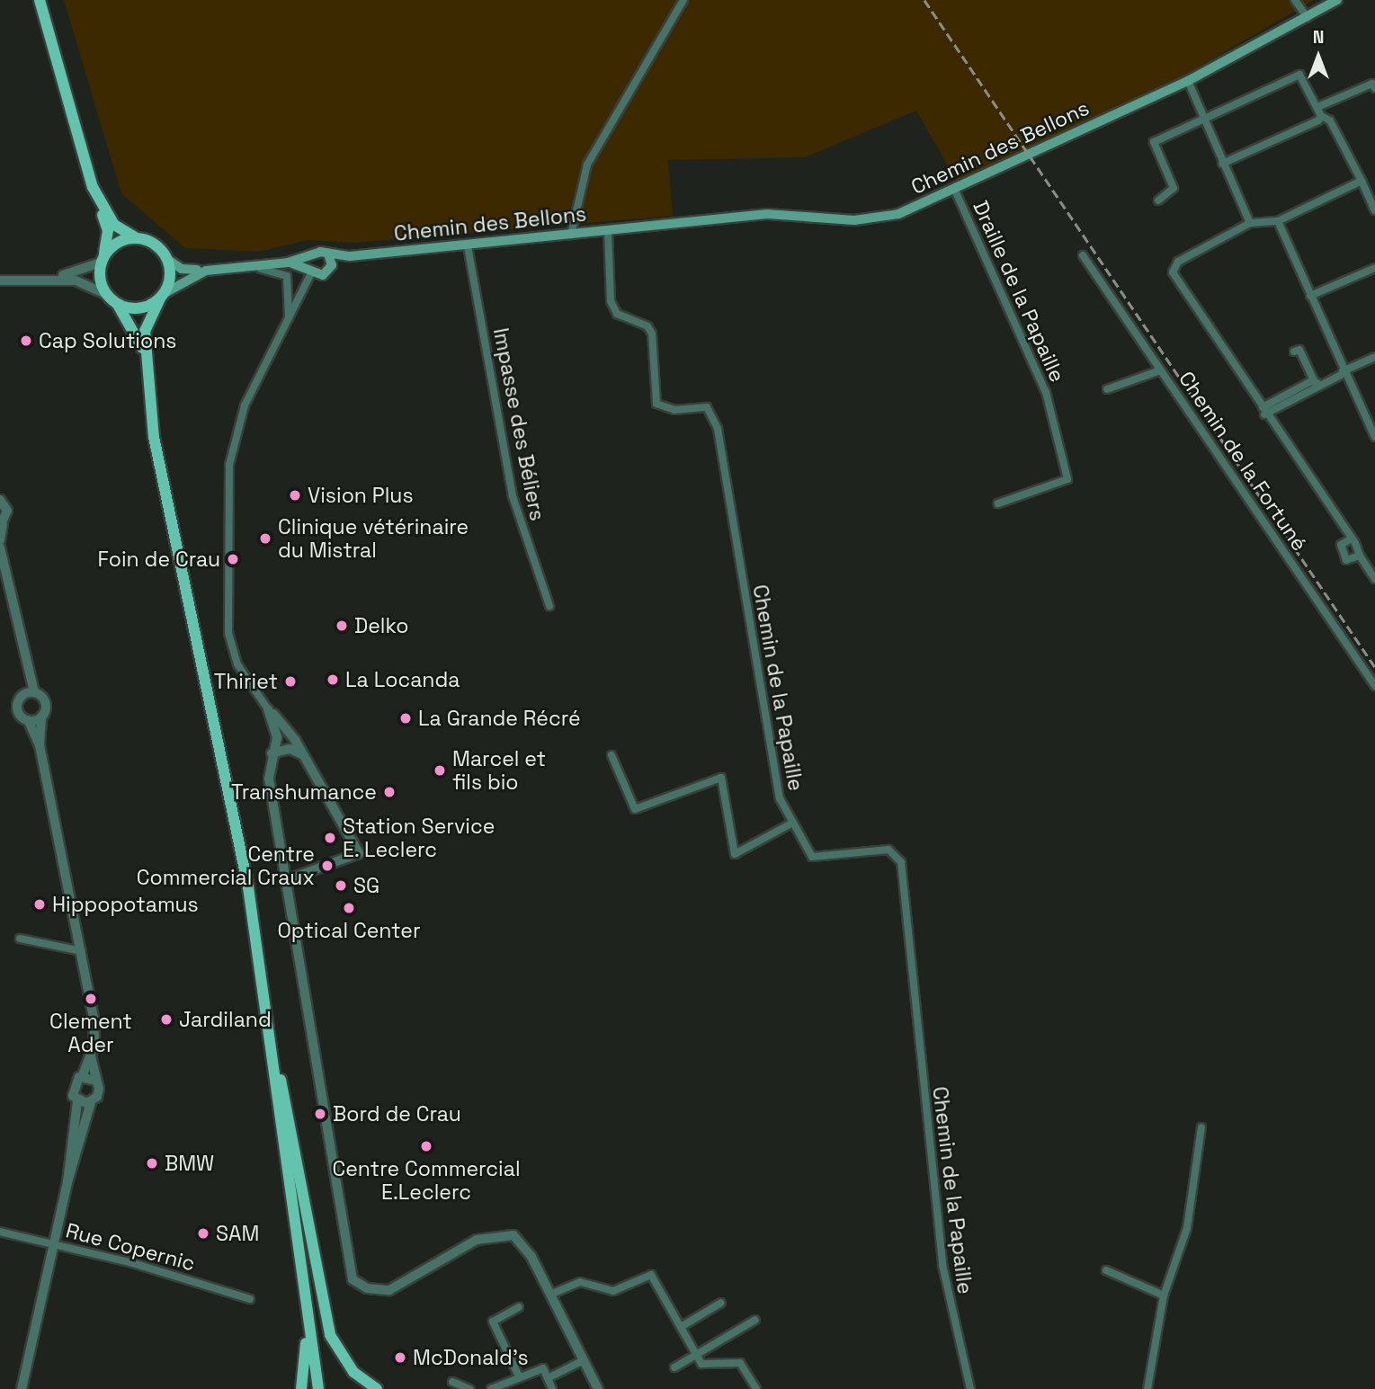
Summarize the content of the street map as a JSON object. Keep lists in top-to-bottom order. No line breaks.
{"streets":{"main road":["Chemin des Bellons"],"street":["Draille de la Papaille","Impasse des Béliers","Chemin de la Fortuné","Chemin de la Papaille","Rue Copernic"]},"crossings":[["Chemin des Bellons","Draille de la Papaille"],["Chemin des Bellons","Impasse des Béliers"],["Chemin des Bellons","Chemin de la Papaille"]],"places":["Cap Solutions","Vision Plus","Clinique vétérinaire du Mistral","Foin de Crau","Delko","La Locanda","Thiriet","La Grande Récré","Marcel et fils bio","Transhumance","Station Service E. Leclerc","Centre Commercial Craux","SG","Hippopotamus","Optical Center","Clement Ader","Jardiland","Bord de Crau","Centre Commercial E.Leclerc","BMW","SAM","McDonald's"],"north":"top"}
